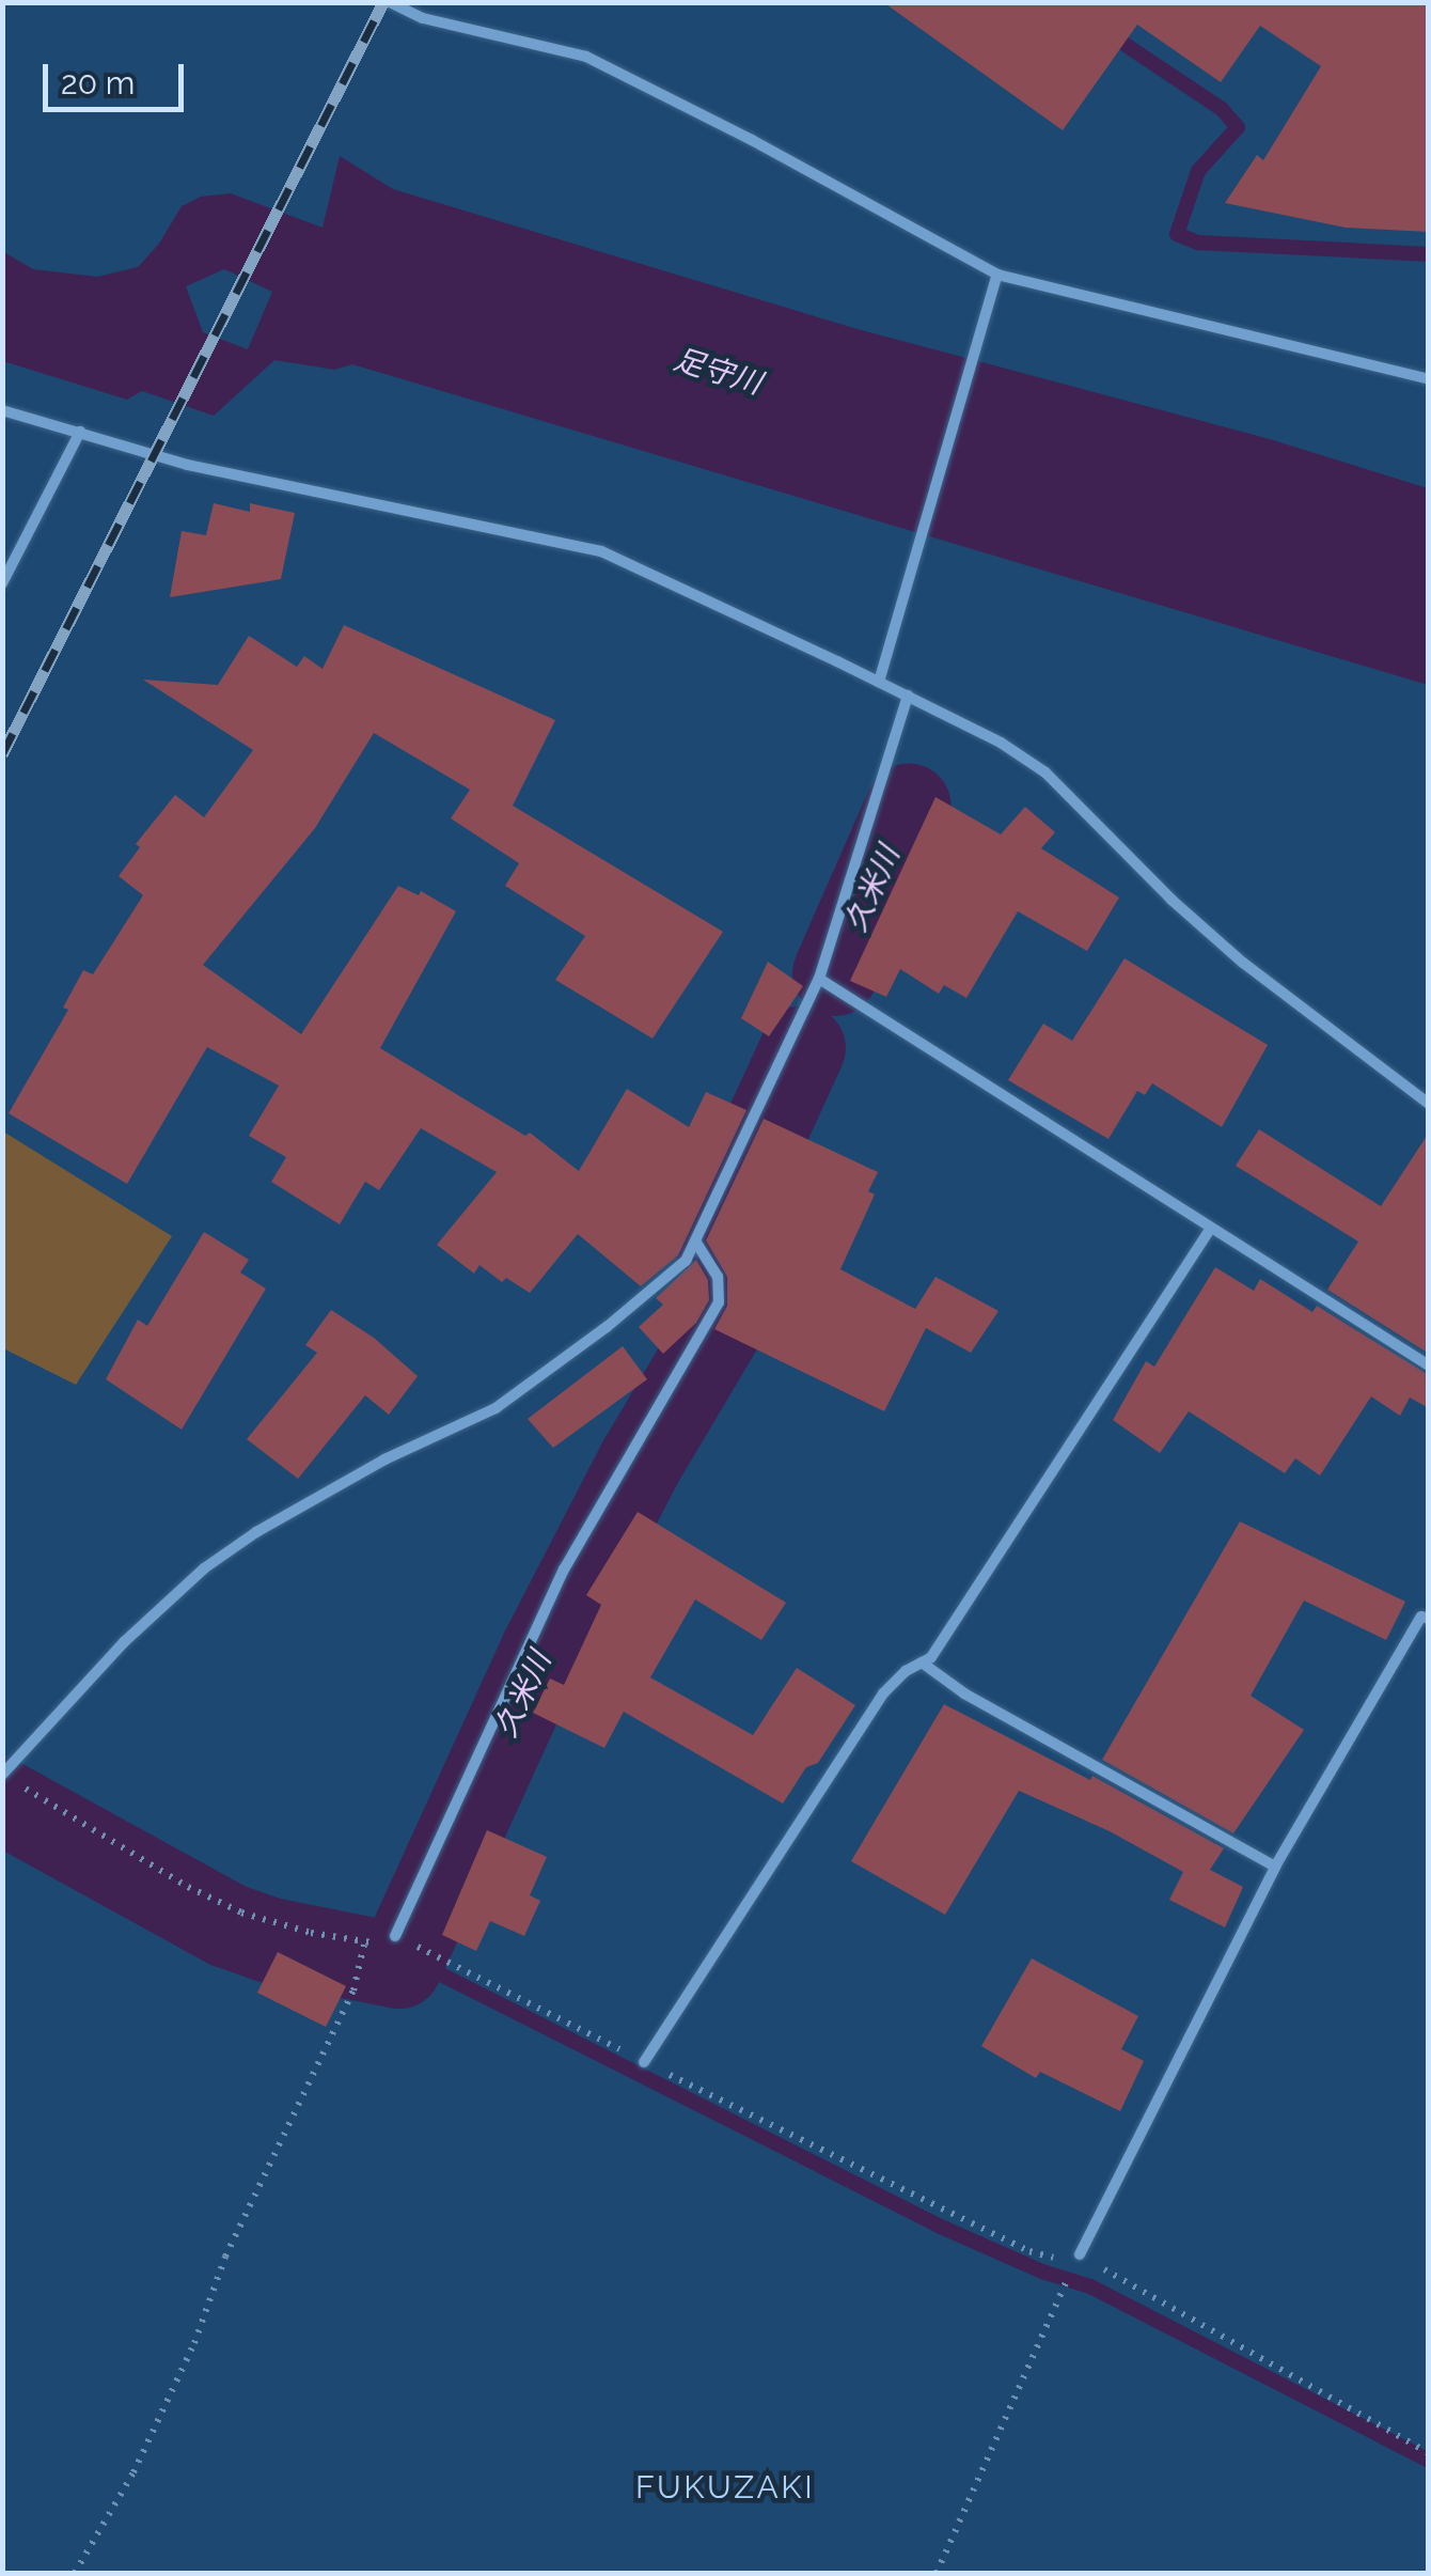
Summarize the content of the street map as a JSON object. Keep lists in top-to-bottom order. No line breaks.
{"districts":["FUKUZAKI"],"water":["足守川","久米川"],"scale_bar":"20 m"}
